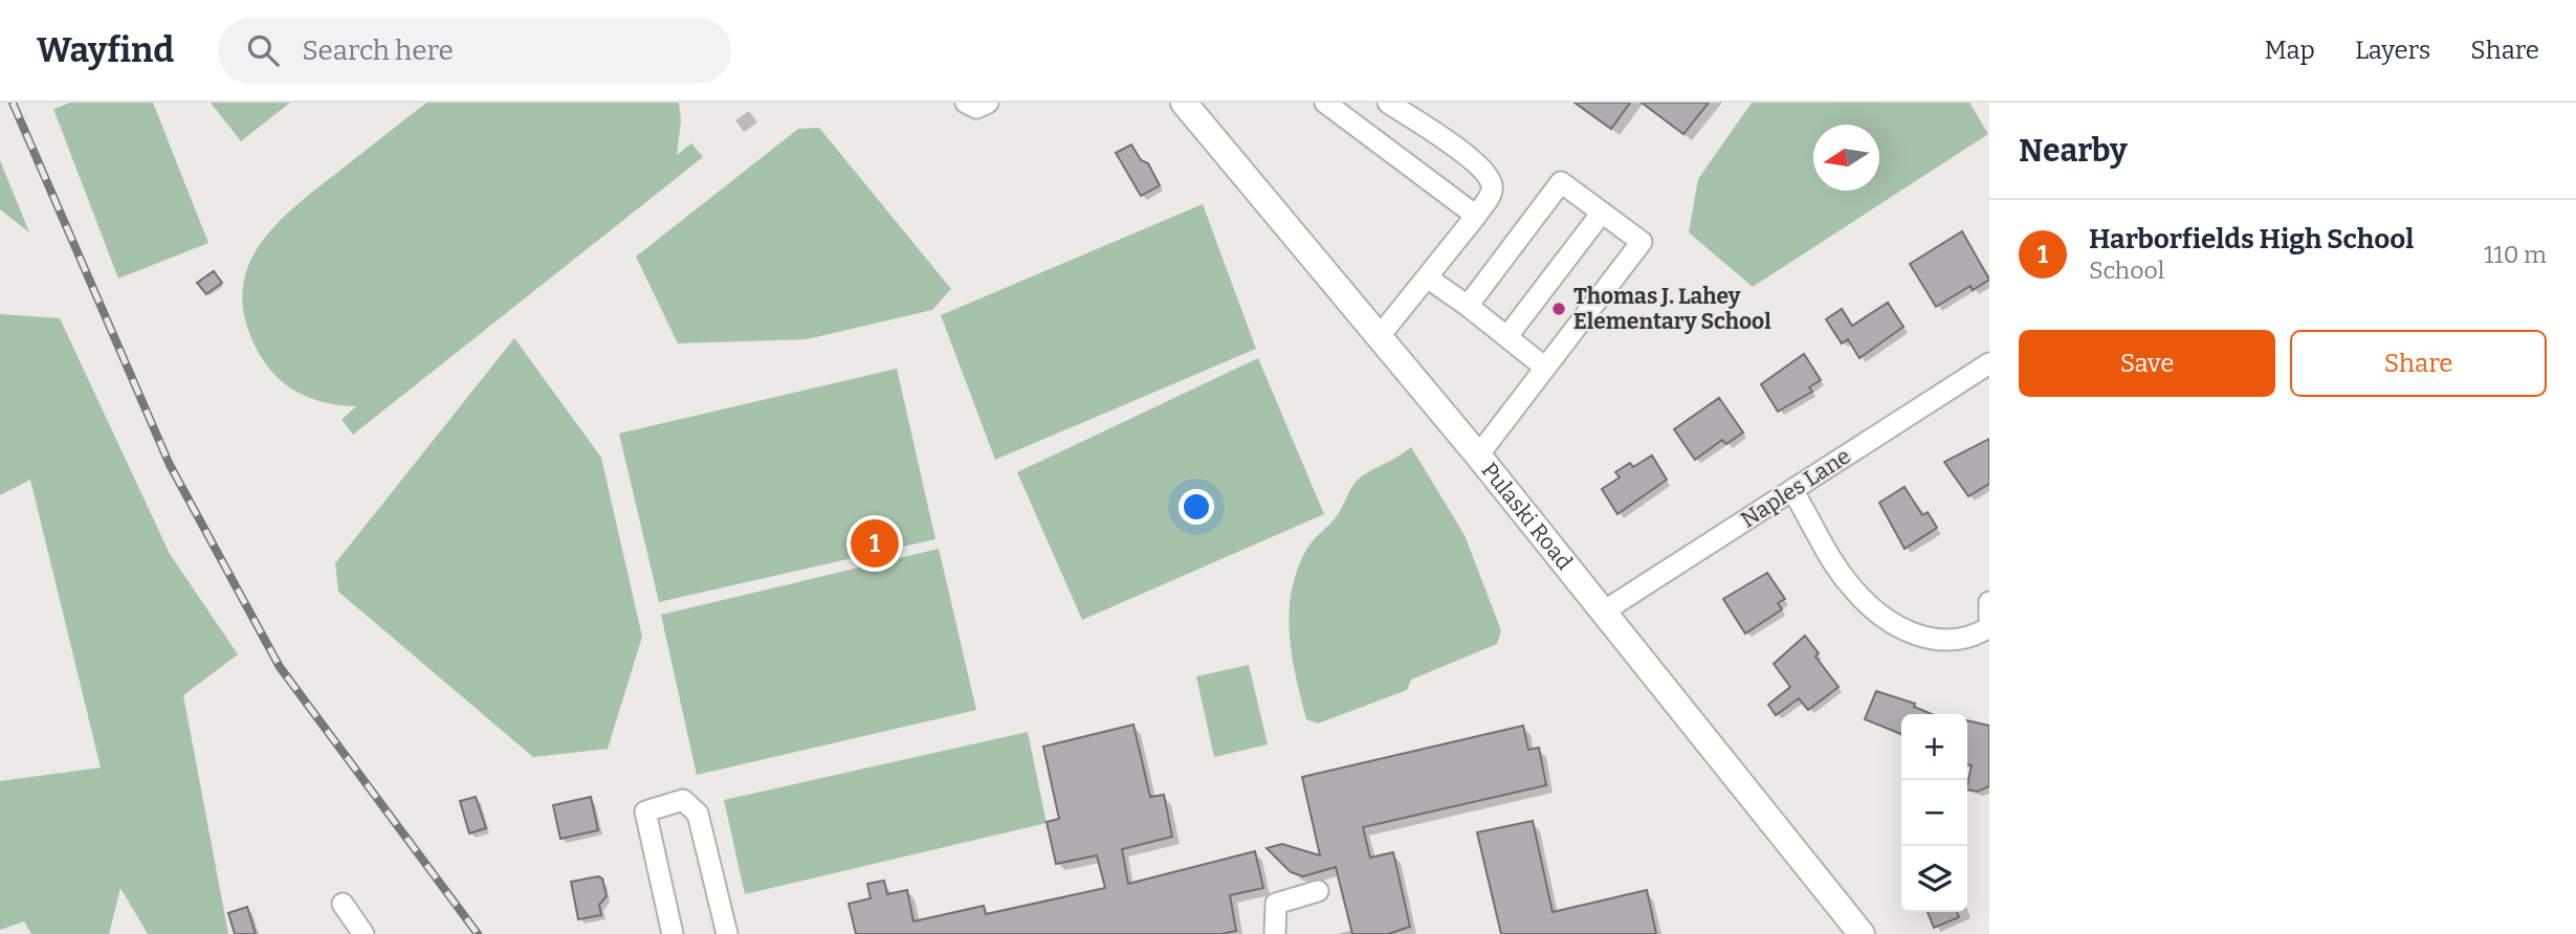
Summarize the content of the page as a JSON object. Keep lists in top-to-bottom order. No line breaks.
{"streets":{"main road":["Pulaski Road"],"street":["Naples Lane"]},"crossings":[["Naples Lane","Pulaski Road"]],"places":["Thomas J. Lahey Elementary School"],"north":"left","page":{"header":"Wayfind","search":"Search here","nav":["Map","Layers","Share"],"heading":"Nearby","list":[{"mark":"1","name":"Harborfields High School","note":"School","value":"110 m"}],"buttons":["Save","Share"],"pins":"1","map_buttons":["+","−"]}}
